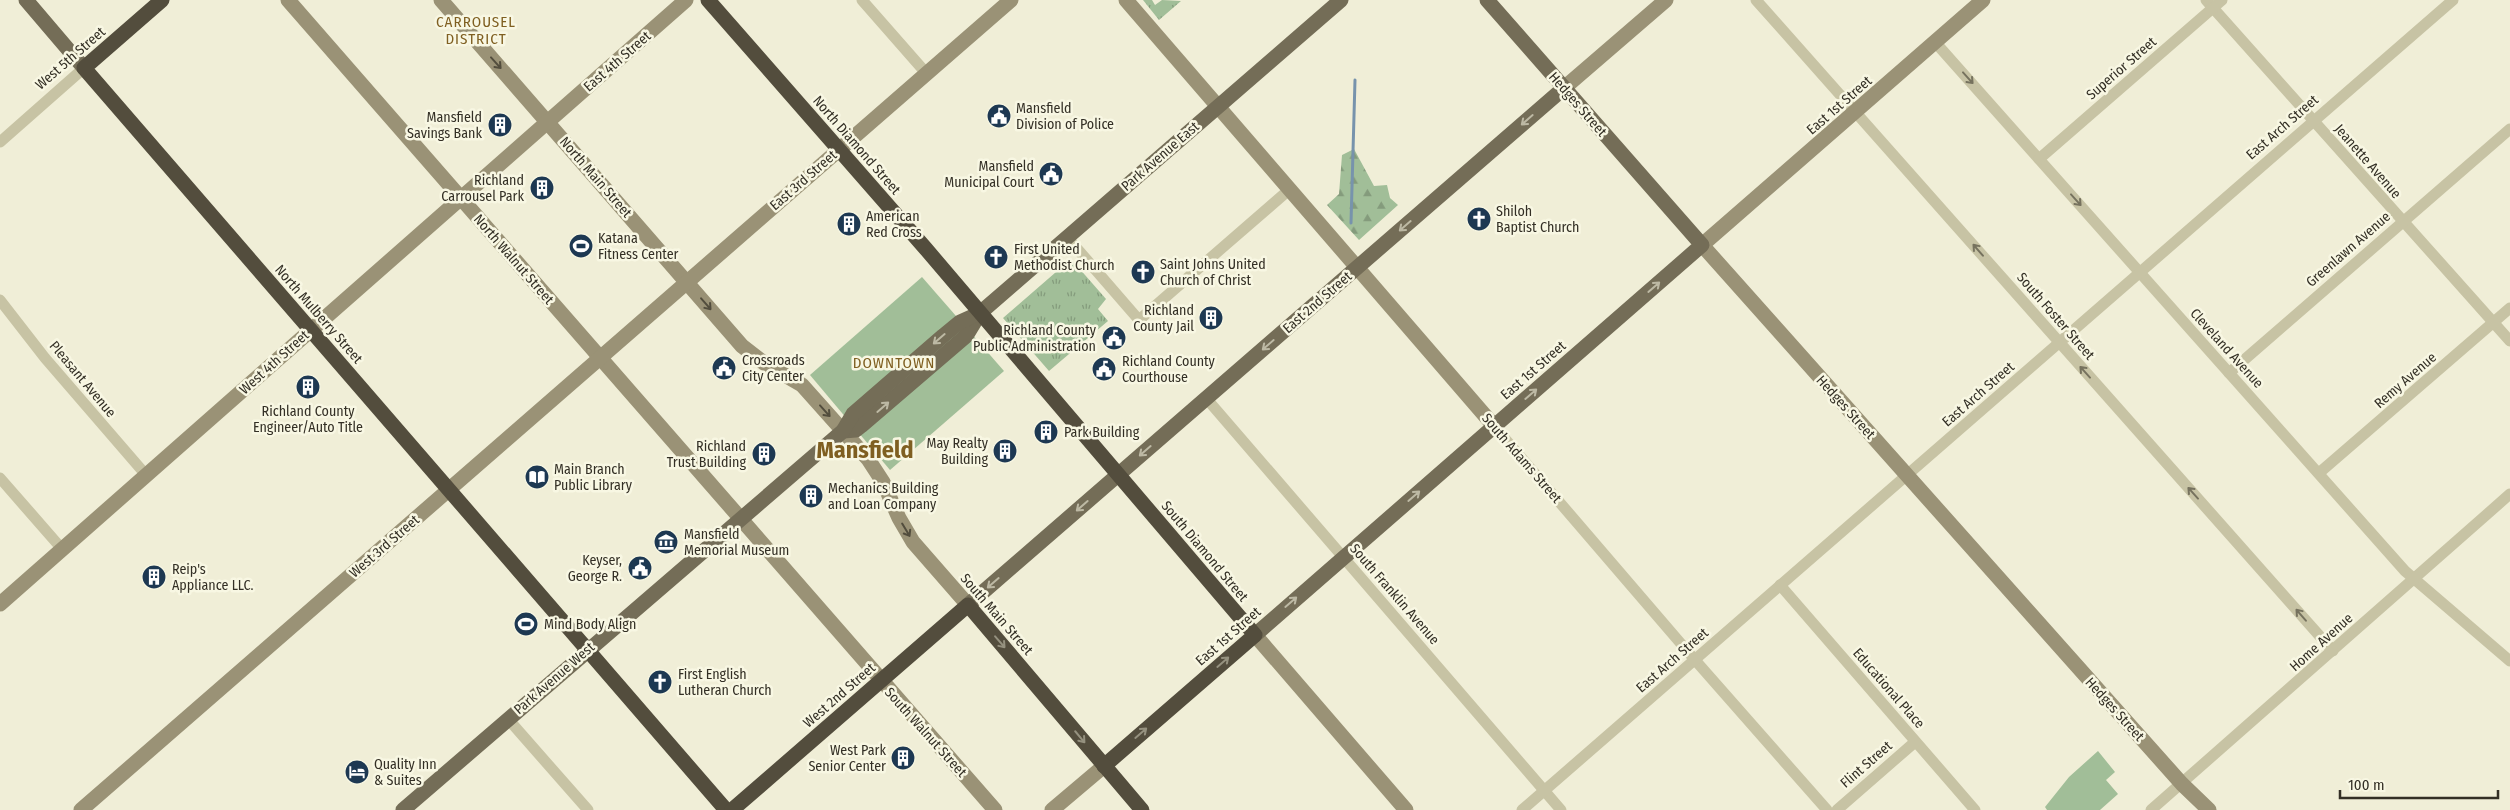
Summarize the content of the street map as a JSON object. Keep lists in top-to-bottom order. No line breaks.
{"streets":{"highway":["West 5th Street","East 1st Street","North Diamond Street","North Mulberry Street","South Diamond Street","South Main Street","West 2nd Street"],"main road":["Hedges Street","Park Avenue East","East 2nd Street","Park Avenue West"],"street":["East 4th Street","Superior Street","East Arch Street","Jeanette Avenue","North Main Street","East 3rd Street","Greenlawn Avenue","North Walnut Street","South Foster Street","Cleveland Avenue","West 4th Street","Pleasant Avenue","Remy Avenue","South Adams Street","West 3rd Street","South Franklin Avenue","Home Avenue","Educational Place","South Walnut Street","Flint Street"]},"crossings":[["West 5th Street","North Mulberry Street"],["East 4th Street","North Main Street"],["East 4th Street","West 4th Street"],["Superior Street","Jeanette Avenue"],["Superior Street","Cleveland Avenue"],["Hedges Street","East 1st Street"],["Hedges Street","East Arch Street"],["Hedges Street","East 2nd Street"],["Hedges Street","Home Avenue"],["East 1st Street","South Foster Street"],["East 1st Street","Cleveland Avenue"],["East 1st Street","South Adams Street"],["East 1st Street","South Diamond Street"],["East 1st Street","South Franklin Avenue"],["East 1st Street","South Main Street"],["East Arch Street","Jeanette Avenue"],["East Arch Street","South Foster Street"],["East Arch Street","Cleveland Avenue"],["East Arch Street","South Adams Street"],["East Arch Street","South Franklin Avenue"],["East Arch Street","Educational Place"],["North Diamond Street","Park Avenue East"],["North Diamond Street","East 3rd Street"],["North Diamond Street","South Diamond Street"],["Park Avenue East","North Main Street"],["Park Avenue East","South Adams Street"],["Park Avenue East","South Diamond Street"],["Park Avenue East","South Main Street"],["Park Avenue East","Park Avenue West"],["Jeanette Avenue","Greenlawn Avenue"],["Jeanette Avenue","Remy Avenue"],["North Main Street","East 3rd Street"],["North Main Street","West 4th Street"],["North Main Street","West 3rd Street"],["North Main Street","South Main Street"],["North Main Street","Park Avenue West"],["East 3rd Street","West 3rd Street"],["Greenlawn Avenue","Cleveland Avenue"],["North Walnut Street","West 4th Street"],["North Walnut Street","West 3rd Street"],["North Walnut Street","Park Avenue West"],["North Walnut Street","South Walnut Street"],["East 2nd Street","South Adams Street"],["East 2nd Street","South Diamond Street"],["East 2nd Street","South Franklin Avenue"],["East 2nd Street","South Main Street"],["East 2nd Street","West 2nd Street"],["North Mulberry Street","West 4th Street"],["North Mulberry Street","West 3rd Street"],["North Mulberry Street","Park Avenue West"],["South Foster Street","Home Avenue"],["Cleveland Avenue","Remy Avenue"],["Cleveland Avenue","Home Avenue"],["West 4th Street","Pleasant Avenue"],["South Main Street","Park Avenue West"],["South Main Street","West 2nd Street"],["Park Avenue West","South Walnut Street"],["Educational Place","Flint Street"],["West 2nd Street","South Walnut Street"]],"one_way":["East 1st Street","North Main Street","East 2nd Street","South Foster Street","Cleveland Avenue","South Main Street"],"districts":["CARROUSEL DISTRICT","DOWNTOWN","Mansfield"],"places":{"public building":["Mansfield Division of Police","Mansfield Municipal Court","Richland County Public Administration","Crossroads City Center","Richland County Courthouse","Keyser, George R."],"building":["Mansfield Savings Bank","Richland Carrousel Park","American Red Cross","Richland County Jail","Richland County Engineer/Auto Title","Park Building","May Realty Building","Richland Trust Building","Mechanics Building and Loan Company","Reip's Appliance LLC.","West Park Senior Center"],"church":["Shiloh Baptist Church","First United Methodist Church","Saint Johns United Church of Christ","First English Lutheran Church"],"sports":["Katana Fitness Center","Mind Body Align"],"library":["Main Branch Public Library"],"museum":["Mansfield Memorial Museum"],"hotel":["Quality Inn & Suites"]},"scale_bar":"100 m"}
